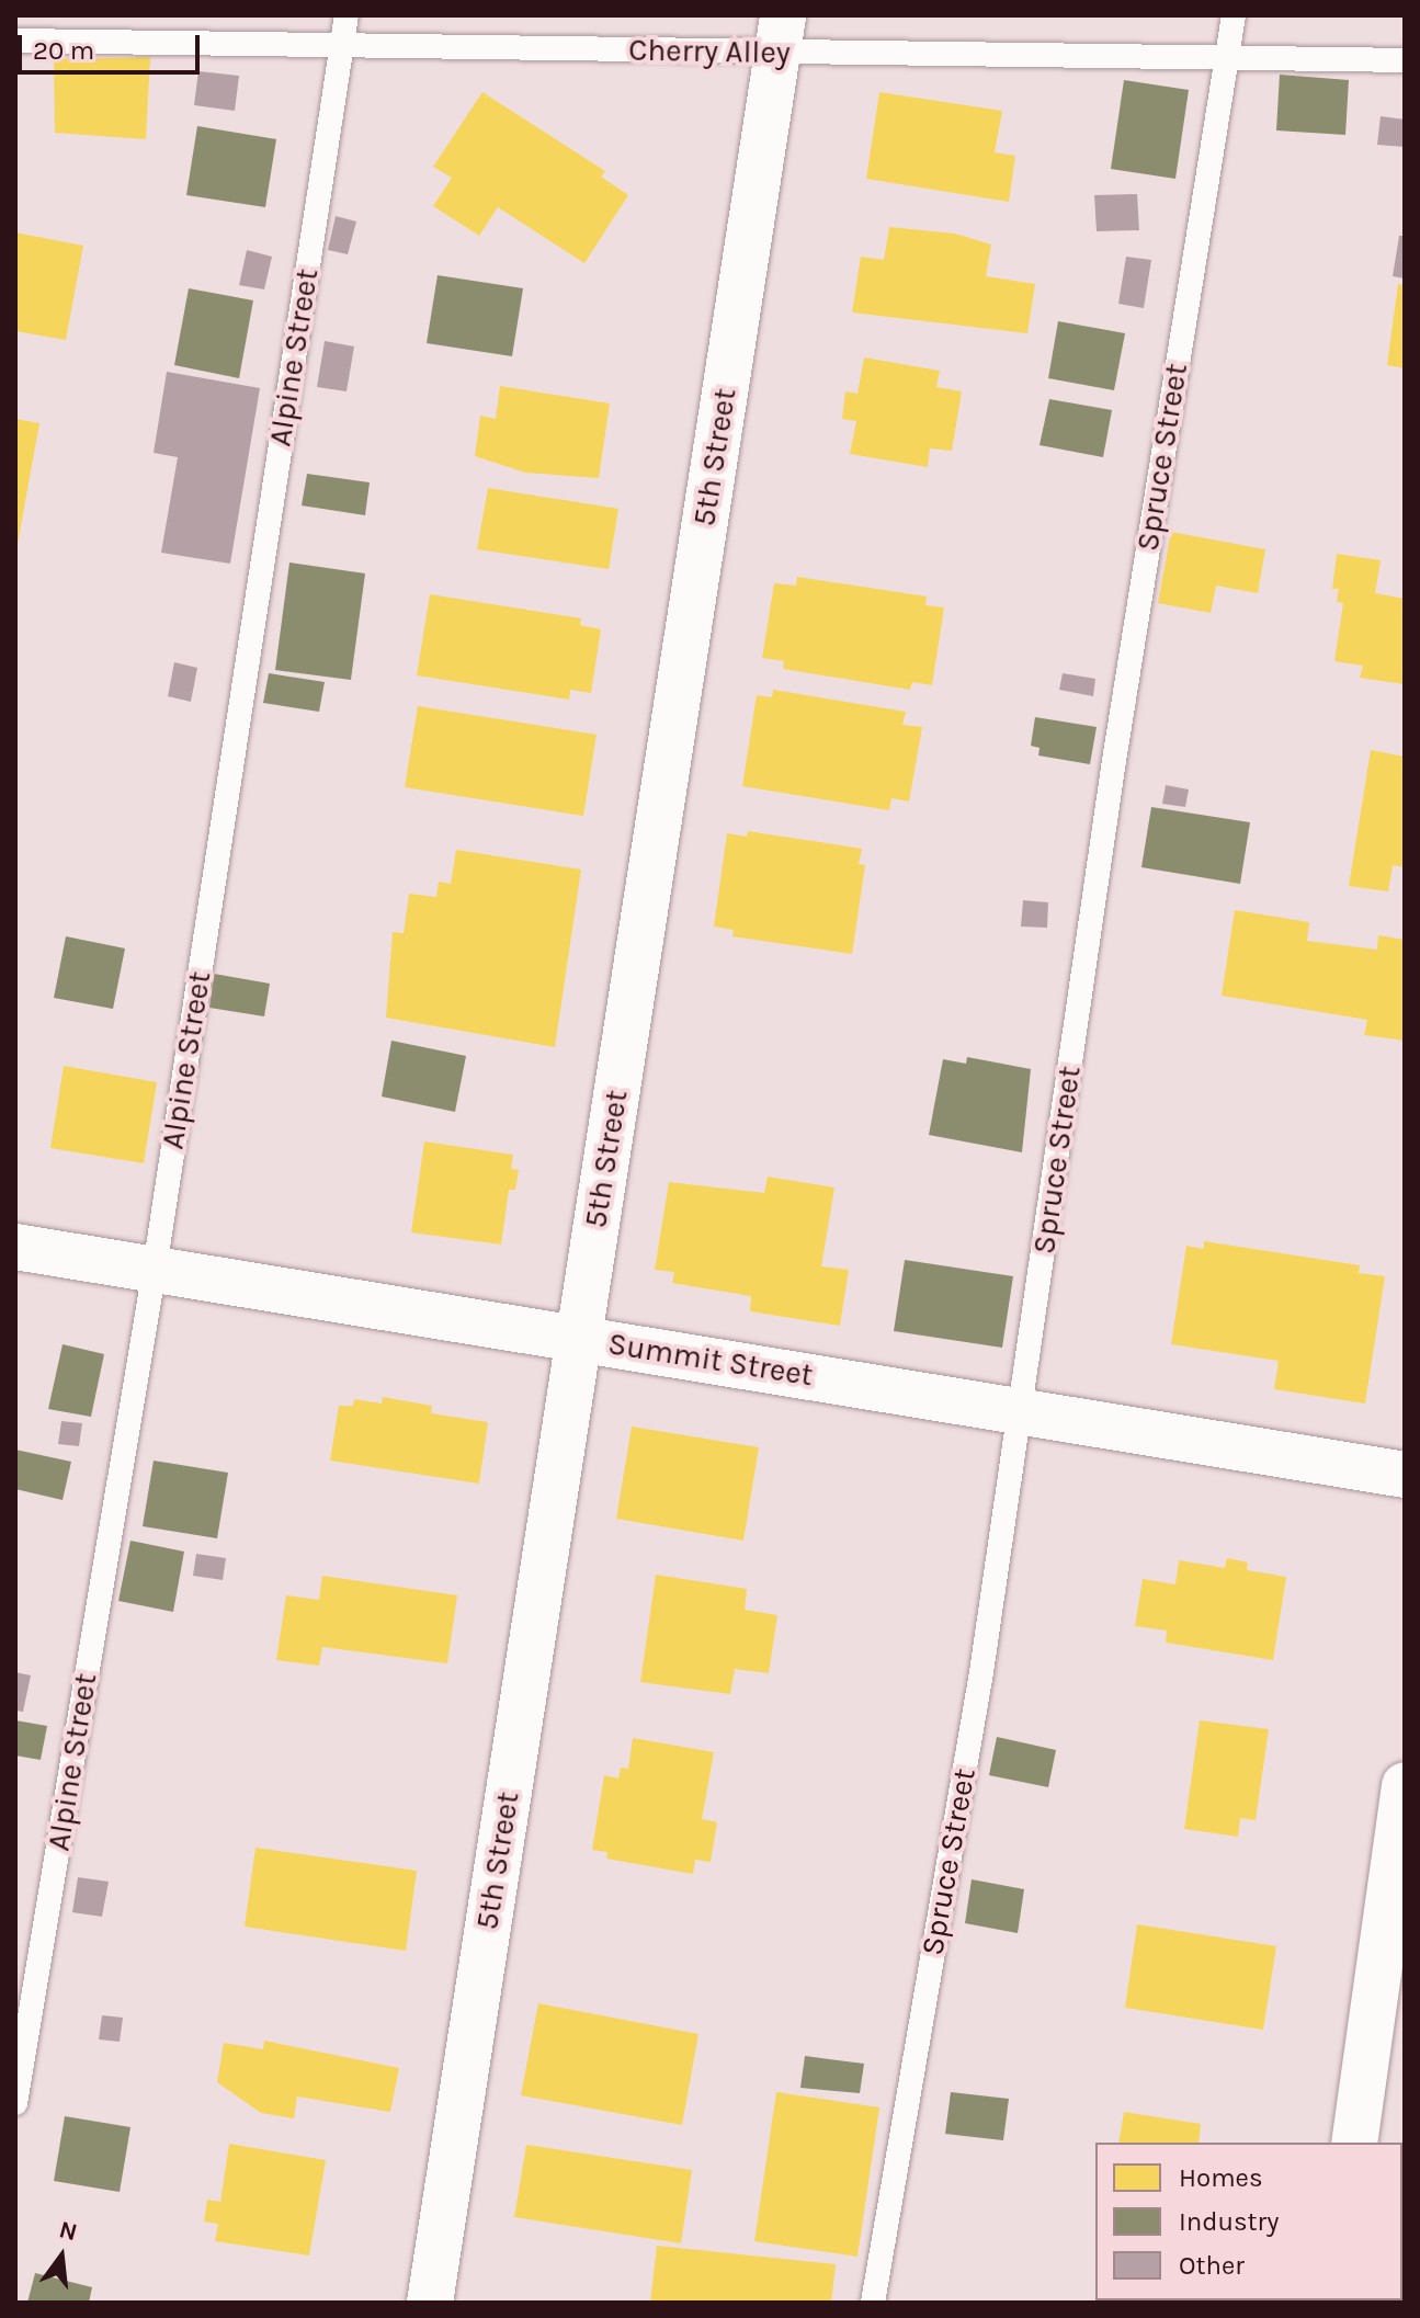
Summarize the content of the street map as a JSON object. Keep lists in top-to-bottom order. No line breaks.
{"streets":{"street":["5th Street","Summit Street"],"lane":["Cherry Alley","Alpine Street","Spruce Street"]},"crossings":[["Cherry Alley","Alpine Street"],["Cherry Alley","5th Street"],["Cherry Alley","Spruce Street"],["Alpine Street","Summit Street"],["5th Street","Summit Street"],["Spruce Street","Summit Street"]],"legend":["Homes","Industry","Other"],"scale_bar":"20 m","north":"top"}
